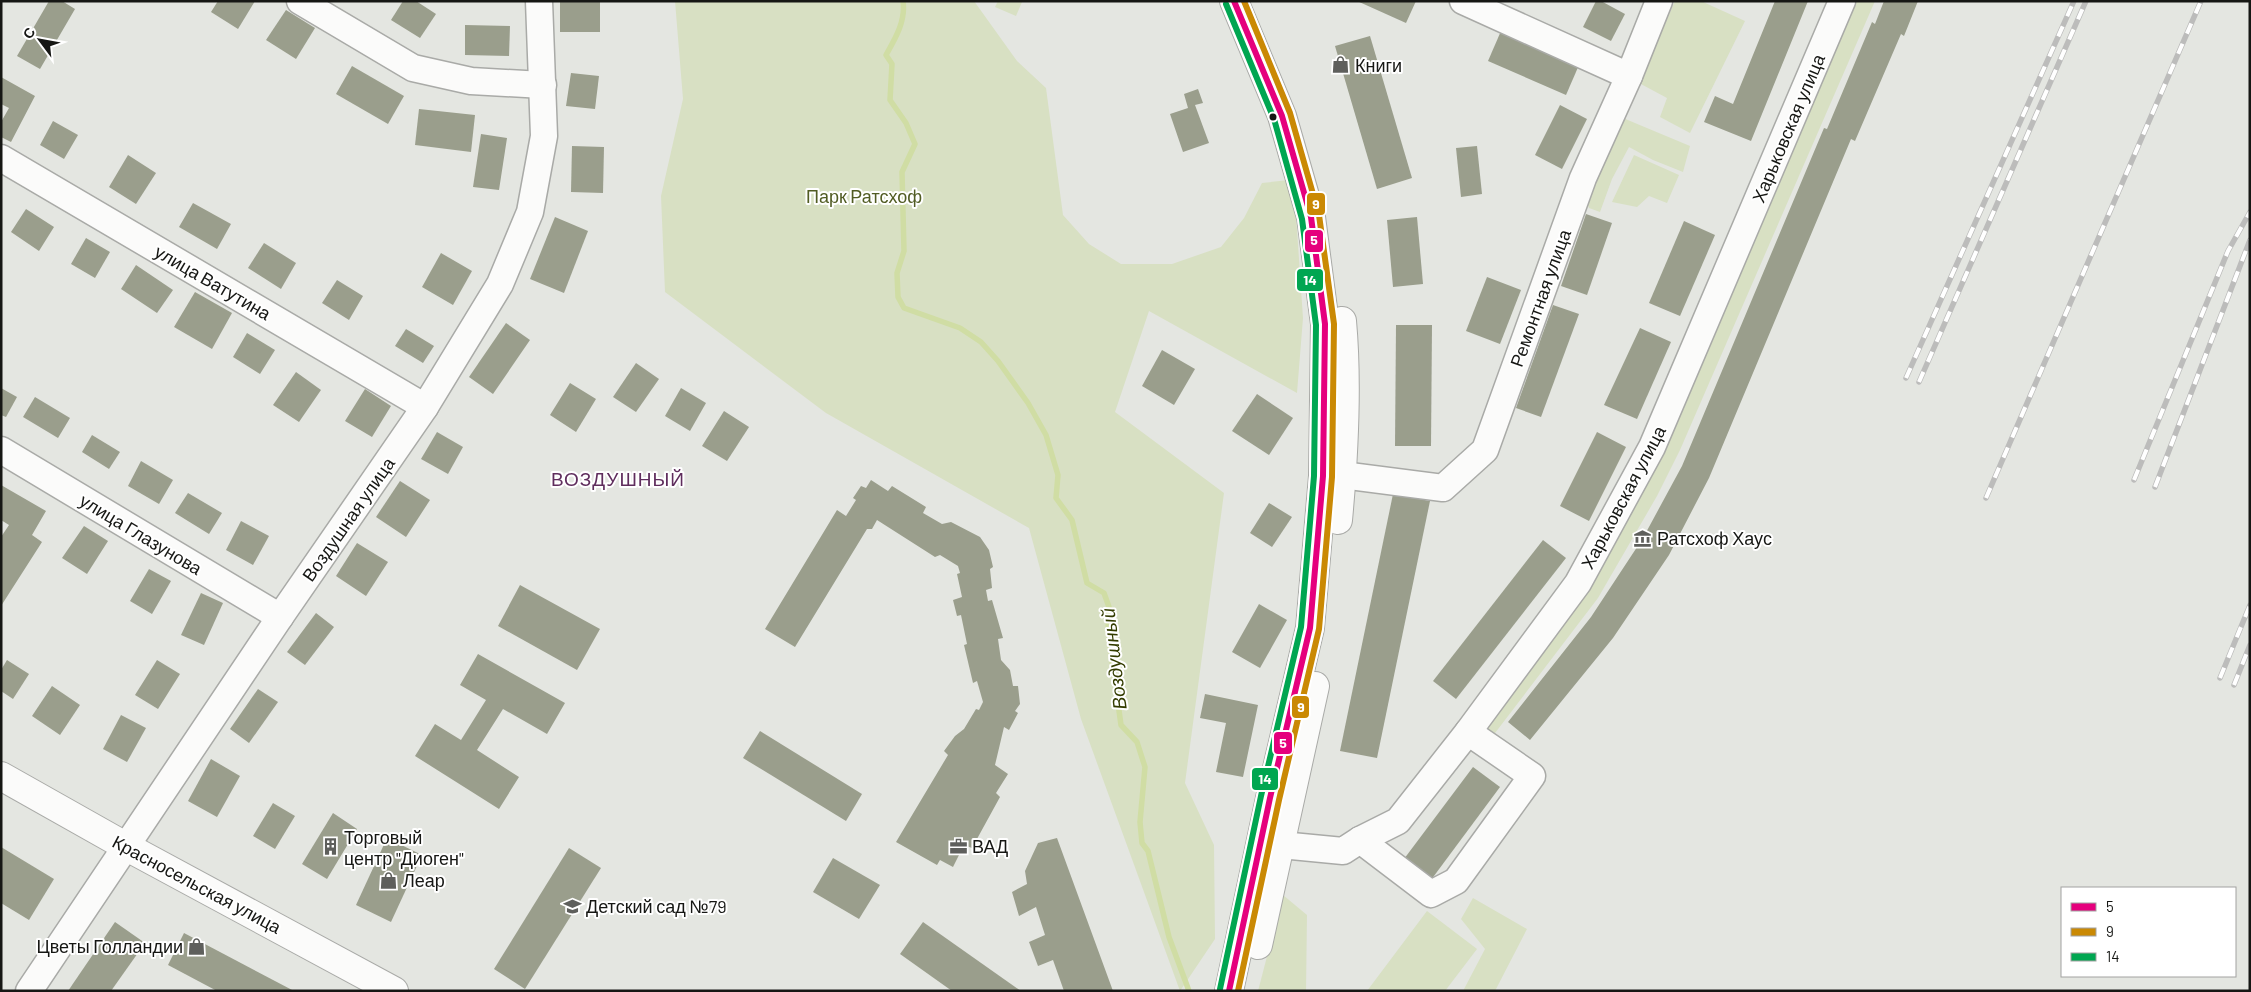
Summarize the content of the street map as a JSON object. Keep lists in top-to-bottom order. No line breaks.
{"streets":{"main road":["Красносельская улица"],"street":["Харьковская улица","улица Ватутина","Ремонтная улица","Воздушная улица","улица Глазунова"]},"crossings":[["улица Ватутина","Воздушная улица"],["Воздушная улица","улица Глазунова"],["Воздушная улица","Красносельская улица"]],"districts":["ВОЗДУШНЫЙ"],"water":["Воздушный"],"parks":["Парк Ратсхоф"],"places":{"shop":["Книги","Леар","Цветы Голландии"],"museum":["Ратсхоф Хаус"],"office":["ВАД"],"building":["Торговый центр \"Диоген\""],"school or university":["Детский сад №79"]},"lines":["transit line 5","transit line 9","transit line 14"],"legend":["5","9","14"],"north":"top left"}
